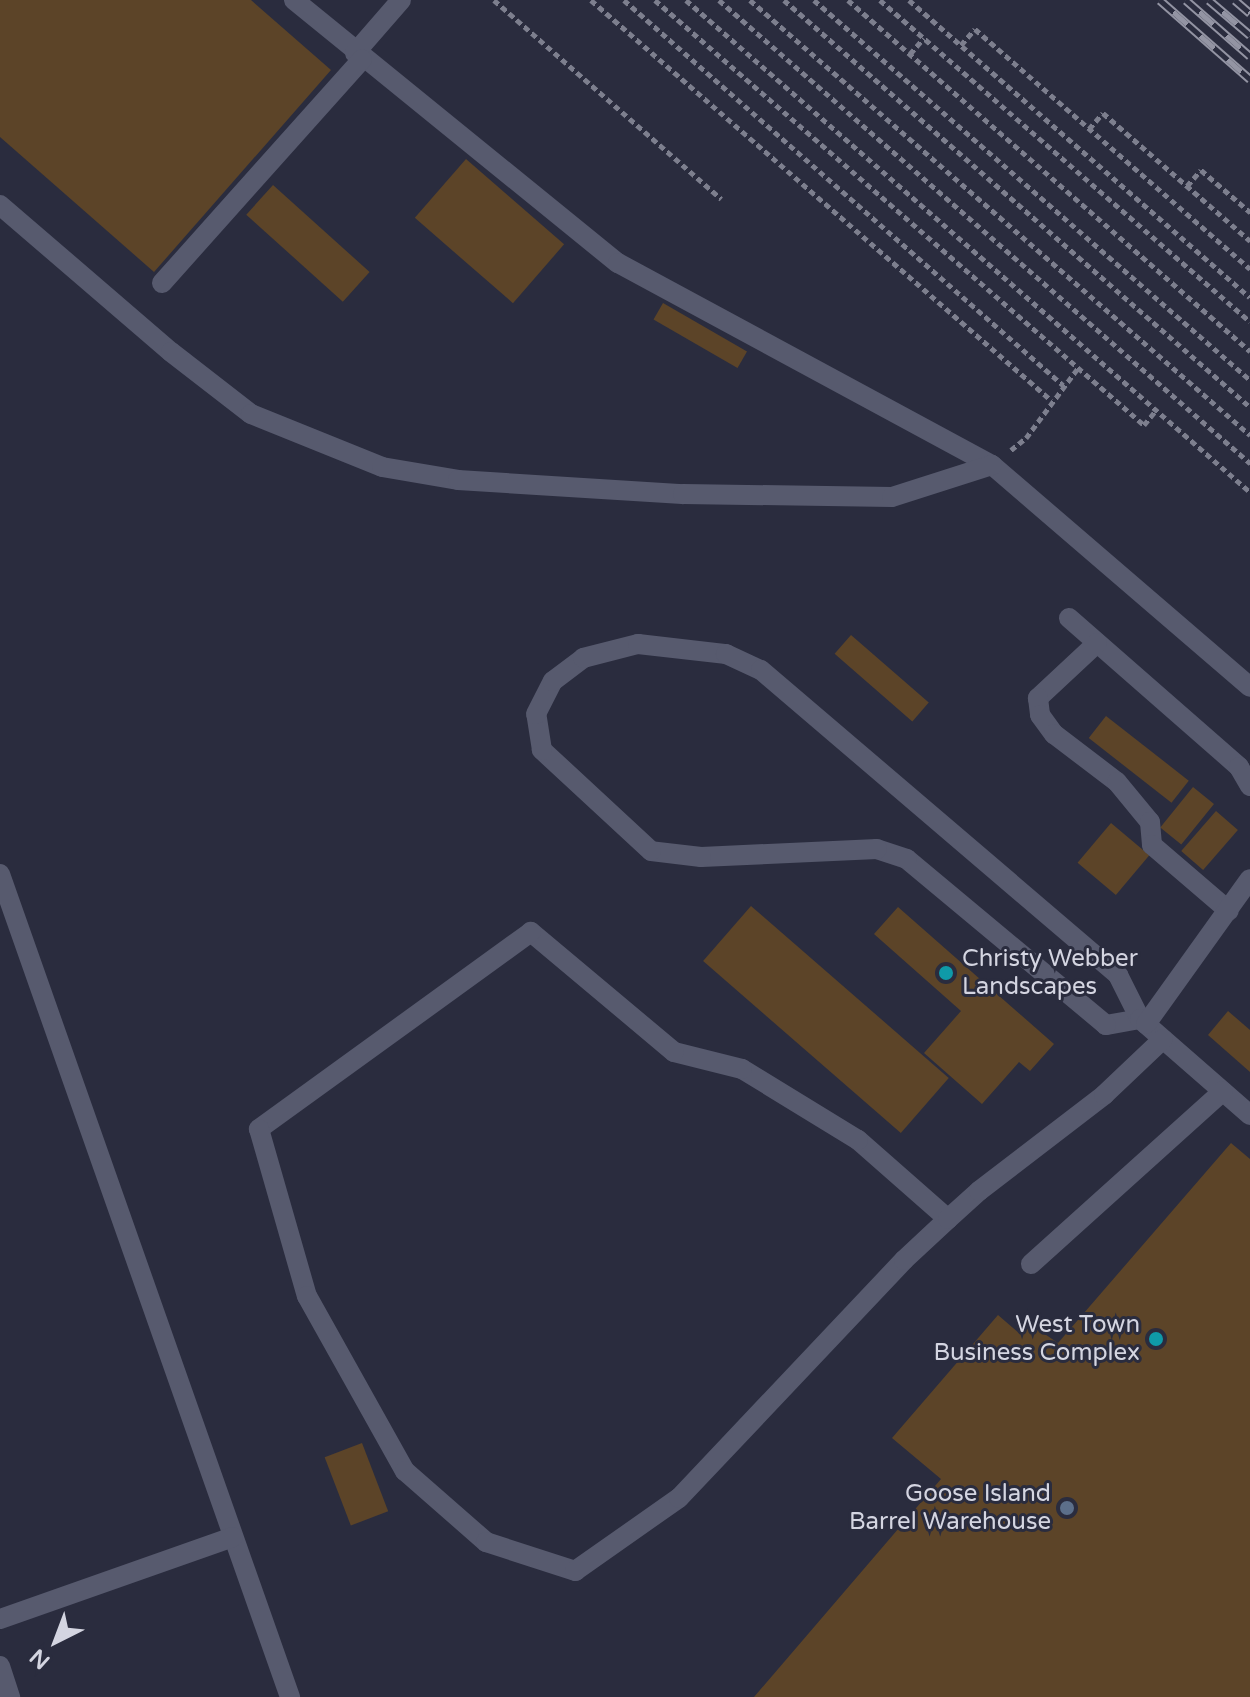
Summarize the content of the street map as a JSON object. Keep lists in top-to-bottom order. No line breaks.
{"places":["Christy Webber Landscapes","West Town Business Complex","Goose Island Barrel Warehouse"],"north":"bottom left"}
